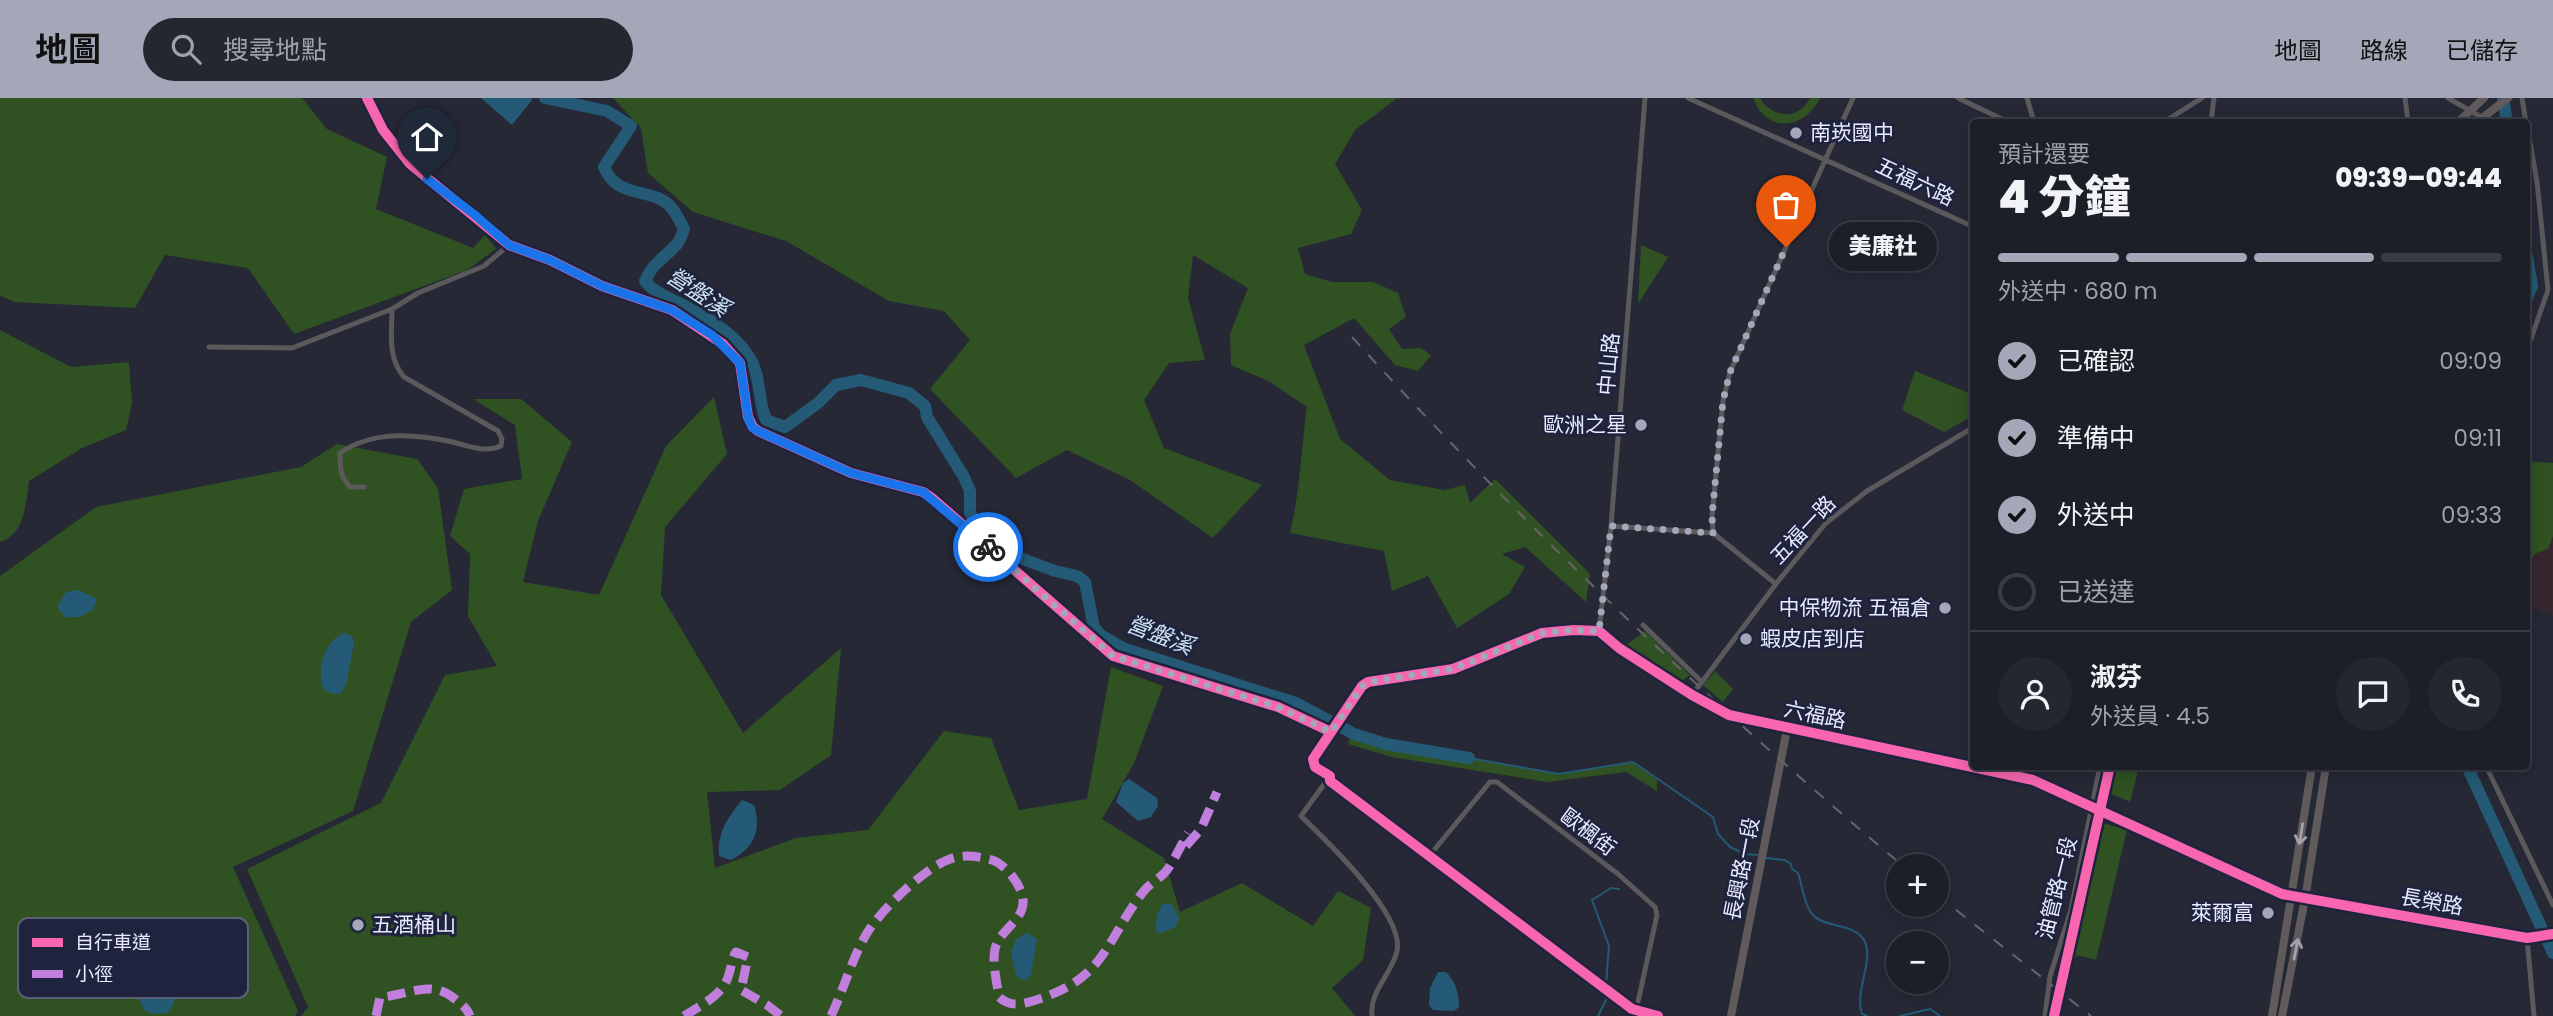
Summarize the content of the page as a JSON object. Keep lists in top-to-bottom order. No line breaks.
{"streets":{"street":["五福六路","中山路","五福一路","六福路","歐楓街","長興路一段","油管路一段","長榮路"]},"crossings":[["中山路","六福路"],["五福一路","六福路"],["六福路","長興路一段"],["六福路","油管路一段"],["六福路","長榮路"]],"water":["營盤溪"],"places":["南崁國中","美廉社","歐洲之星","中保物流 五福倉","蝦皮店到店","萊爾富","五酒桶山"],"legend":["自行車道","小徑"],"page":{"header":"地圖","search":"搜尋地點","nav":["地圖","路線","已儲存"],"heading":["4 分鐘","預計還要","09:39–09:44"],"panel":["淑芬","外送員 · 4.5"],"bubble":"美廉社","bar":"外送中 · 680 m","list":[["已確認","09:09"],["準備中","09:11"],["外送中","09:33"],"已送達"],"map_buttons":["+","−"]}}
